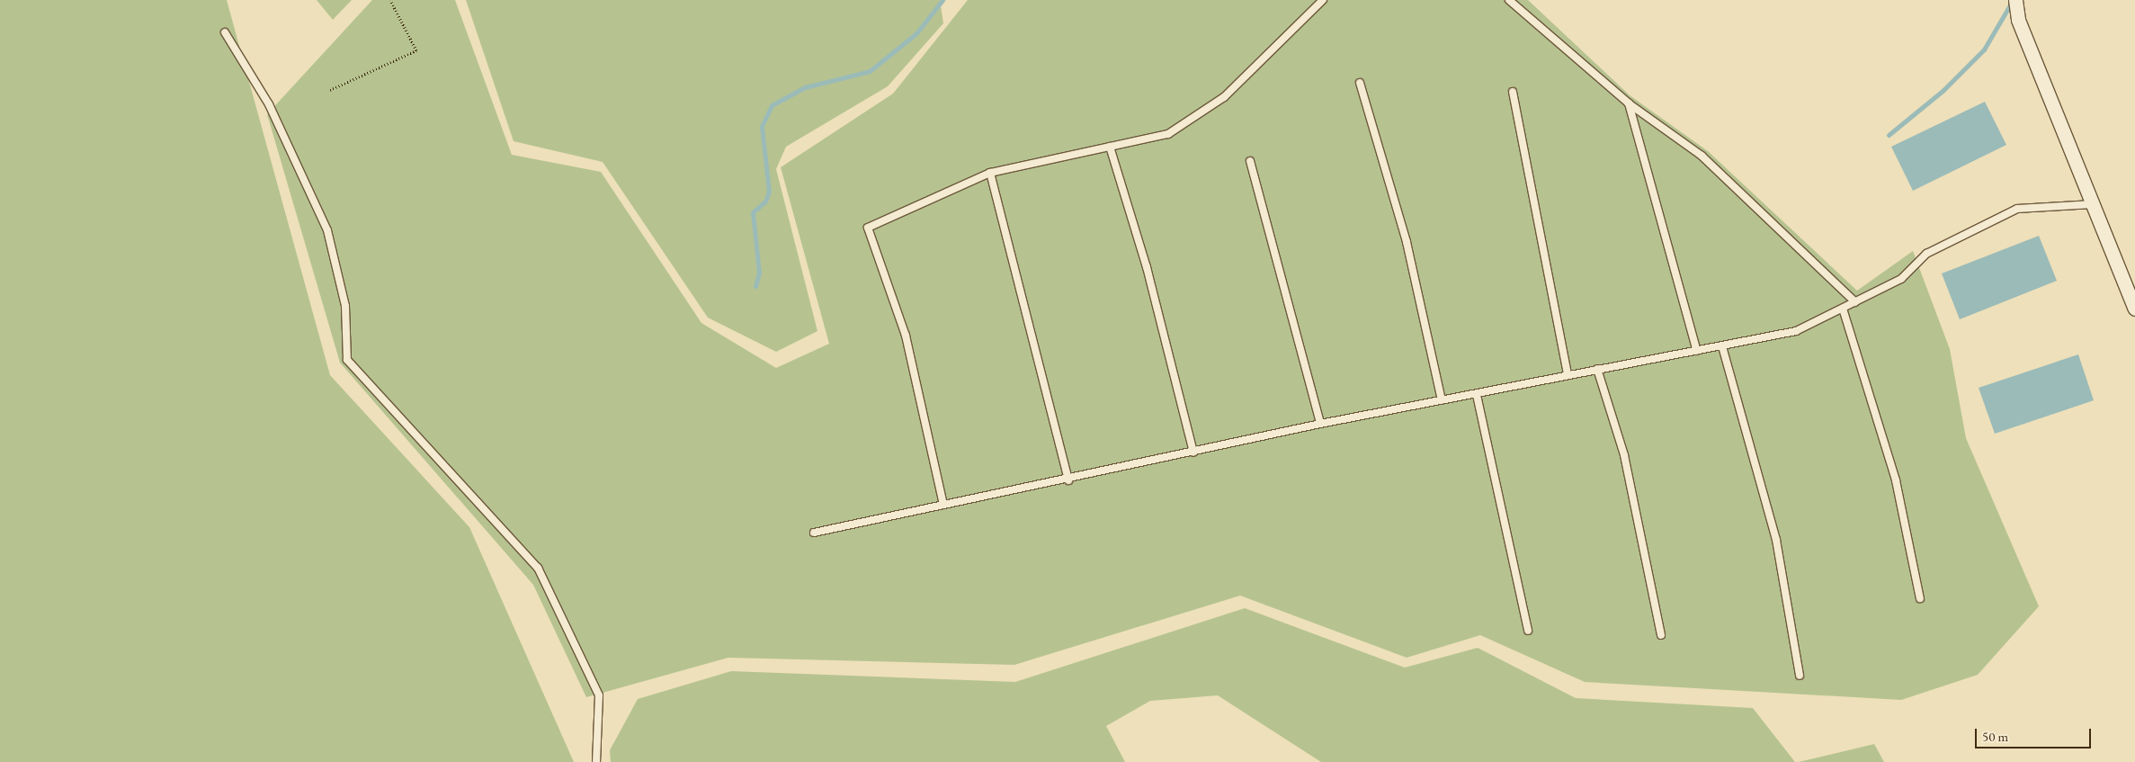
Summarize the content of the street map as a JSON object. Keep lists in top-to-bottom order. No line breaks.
{"scale_bar":"50 m"}
